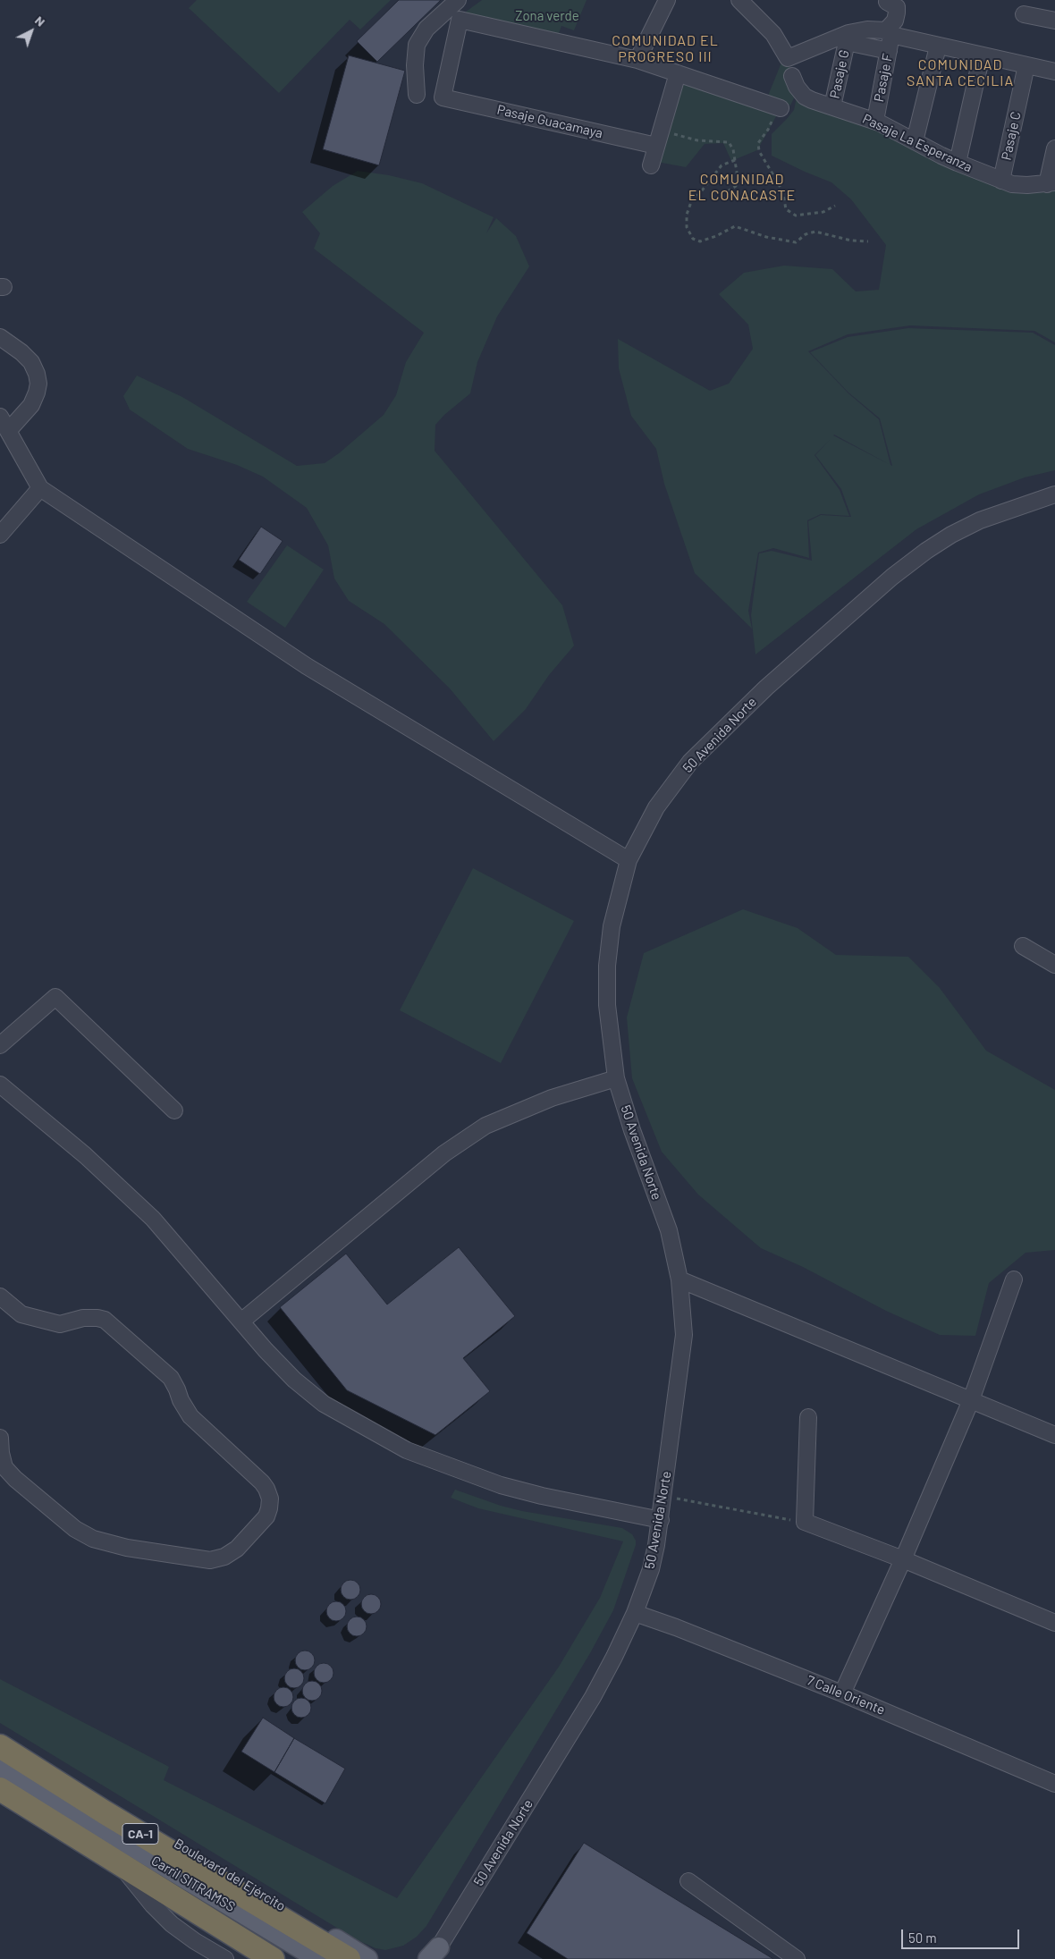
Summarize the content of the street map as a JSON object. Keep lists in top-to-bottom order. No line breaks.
{"streets":{"highway":["CA-1","Boulevard del Ejército"],"main road":["Carril SITRAMSS"],"street":["Pasaje G","Pasaje F","Pasaje Guacamaya","Pasaje C","Pasaje La Esperanza","50 Avenida Norte","7 Calle Oriente"]},"crossings":[["Pasaje G","Pasaje F"],["Pasaje G","Pasaje La Esperanza"],["Pasaje F","Pasaje La Esperanza"],["Pasaje C","Pasaje La Esperanza"],["50 Avenida Norte","7 Calle Oriente"]],"districts":["COMUNIDAD EL PROGRESO III","COMUNIDAD SANTA CECILIA","COMUNIDAD EL CONACASTE"],"parks":["Zona verde"],"scale_bar":"50 m","north":"top right"}
